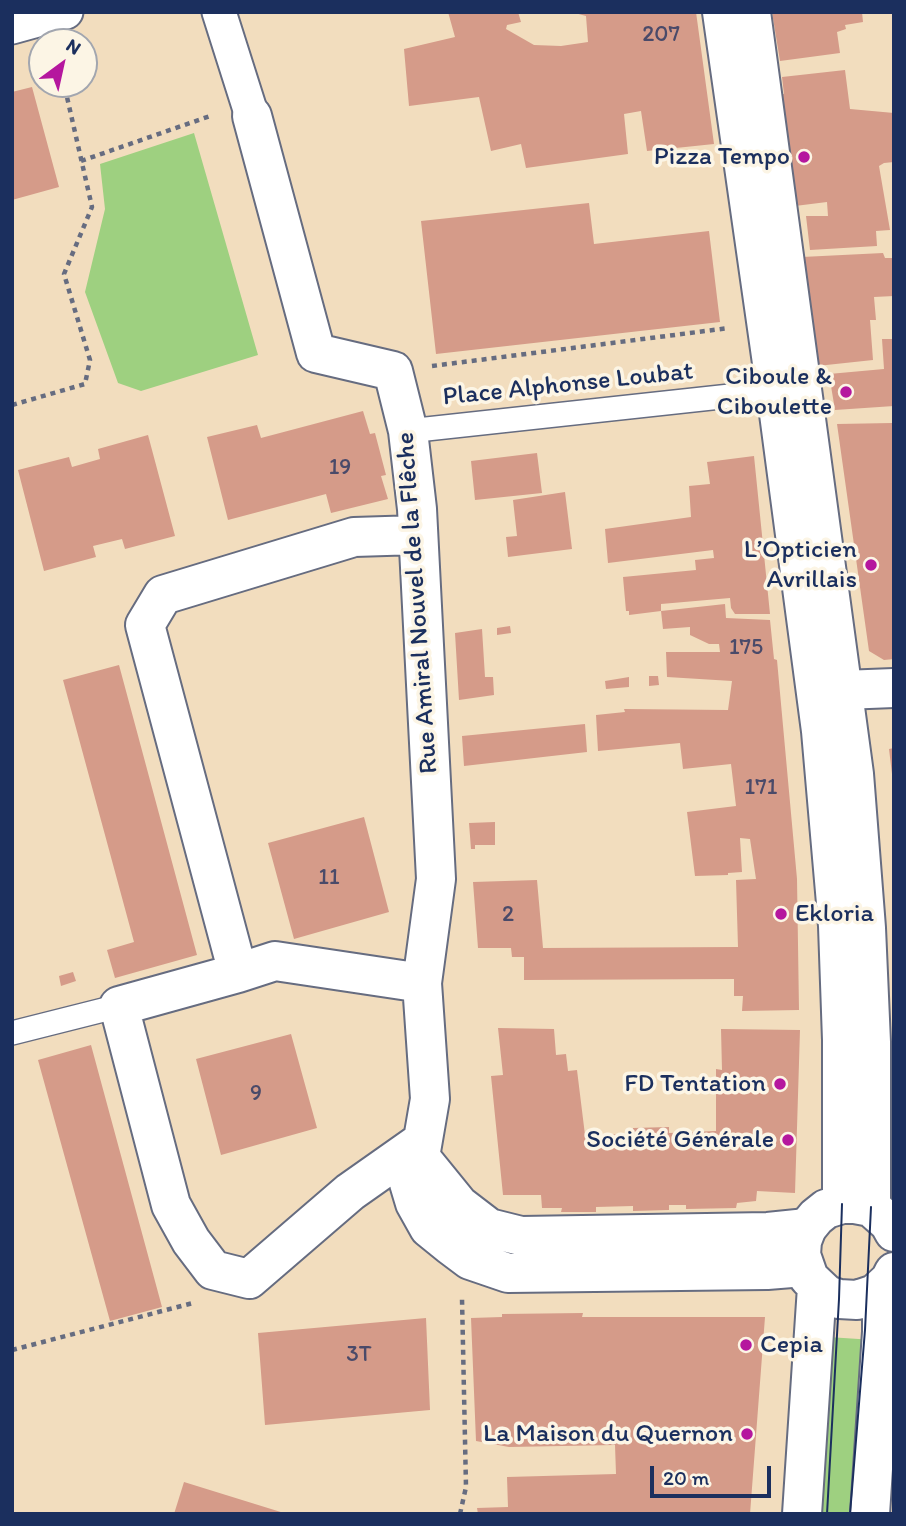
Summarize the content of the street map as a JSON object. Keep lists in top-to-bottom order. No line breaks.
{"streets":{"street":["Rue Amiral Nouvel de la Flêche"],"lane":["Place Alphonse Loubat"]},"crossings":[["Place Alphonse Loubat","Rue Amiral Nouvel de la Flêche"]],"places":["Pizza Tempo","Ciboule & Ciboulette","L’Opticien Avrillais","Ekloria","FD Tentation","Société Générale","Cepia","La Maison du Quernon"],"house_numbers":["207","19","175","171","11","2","9","3T"],"scale_bar":"20 m","north":"top right"}
